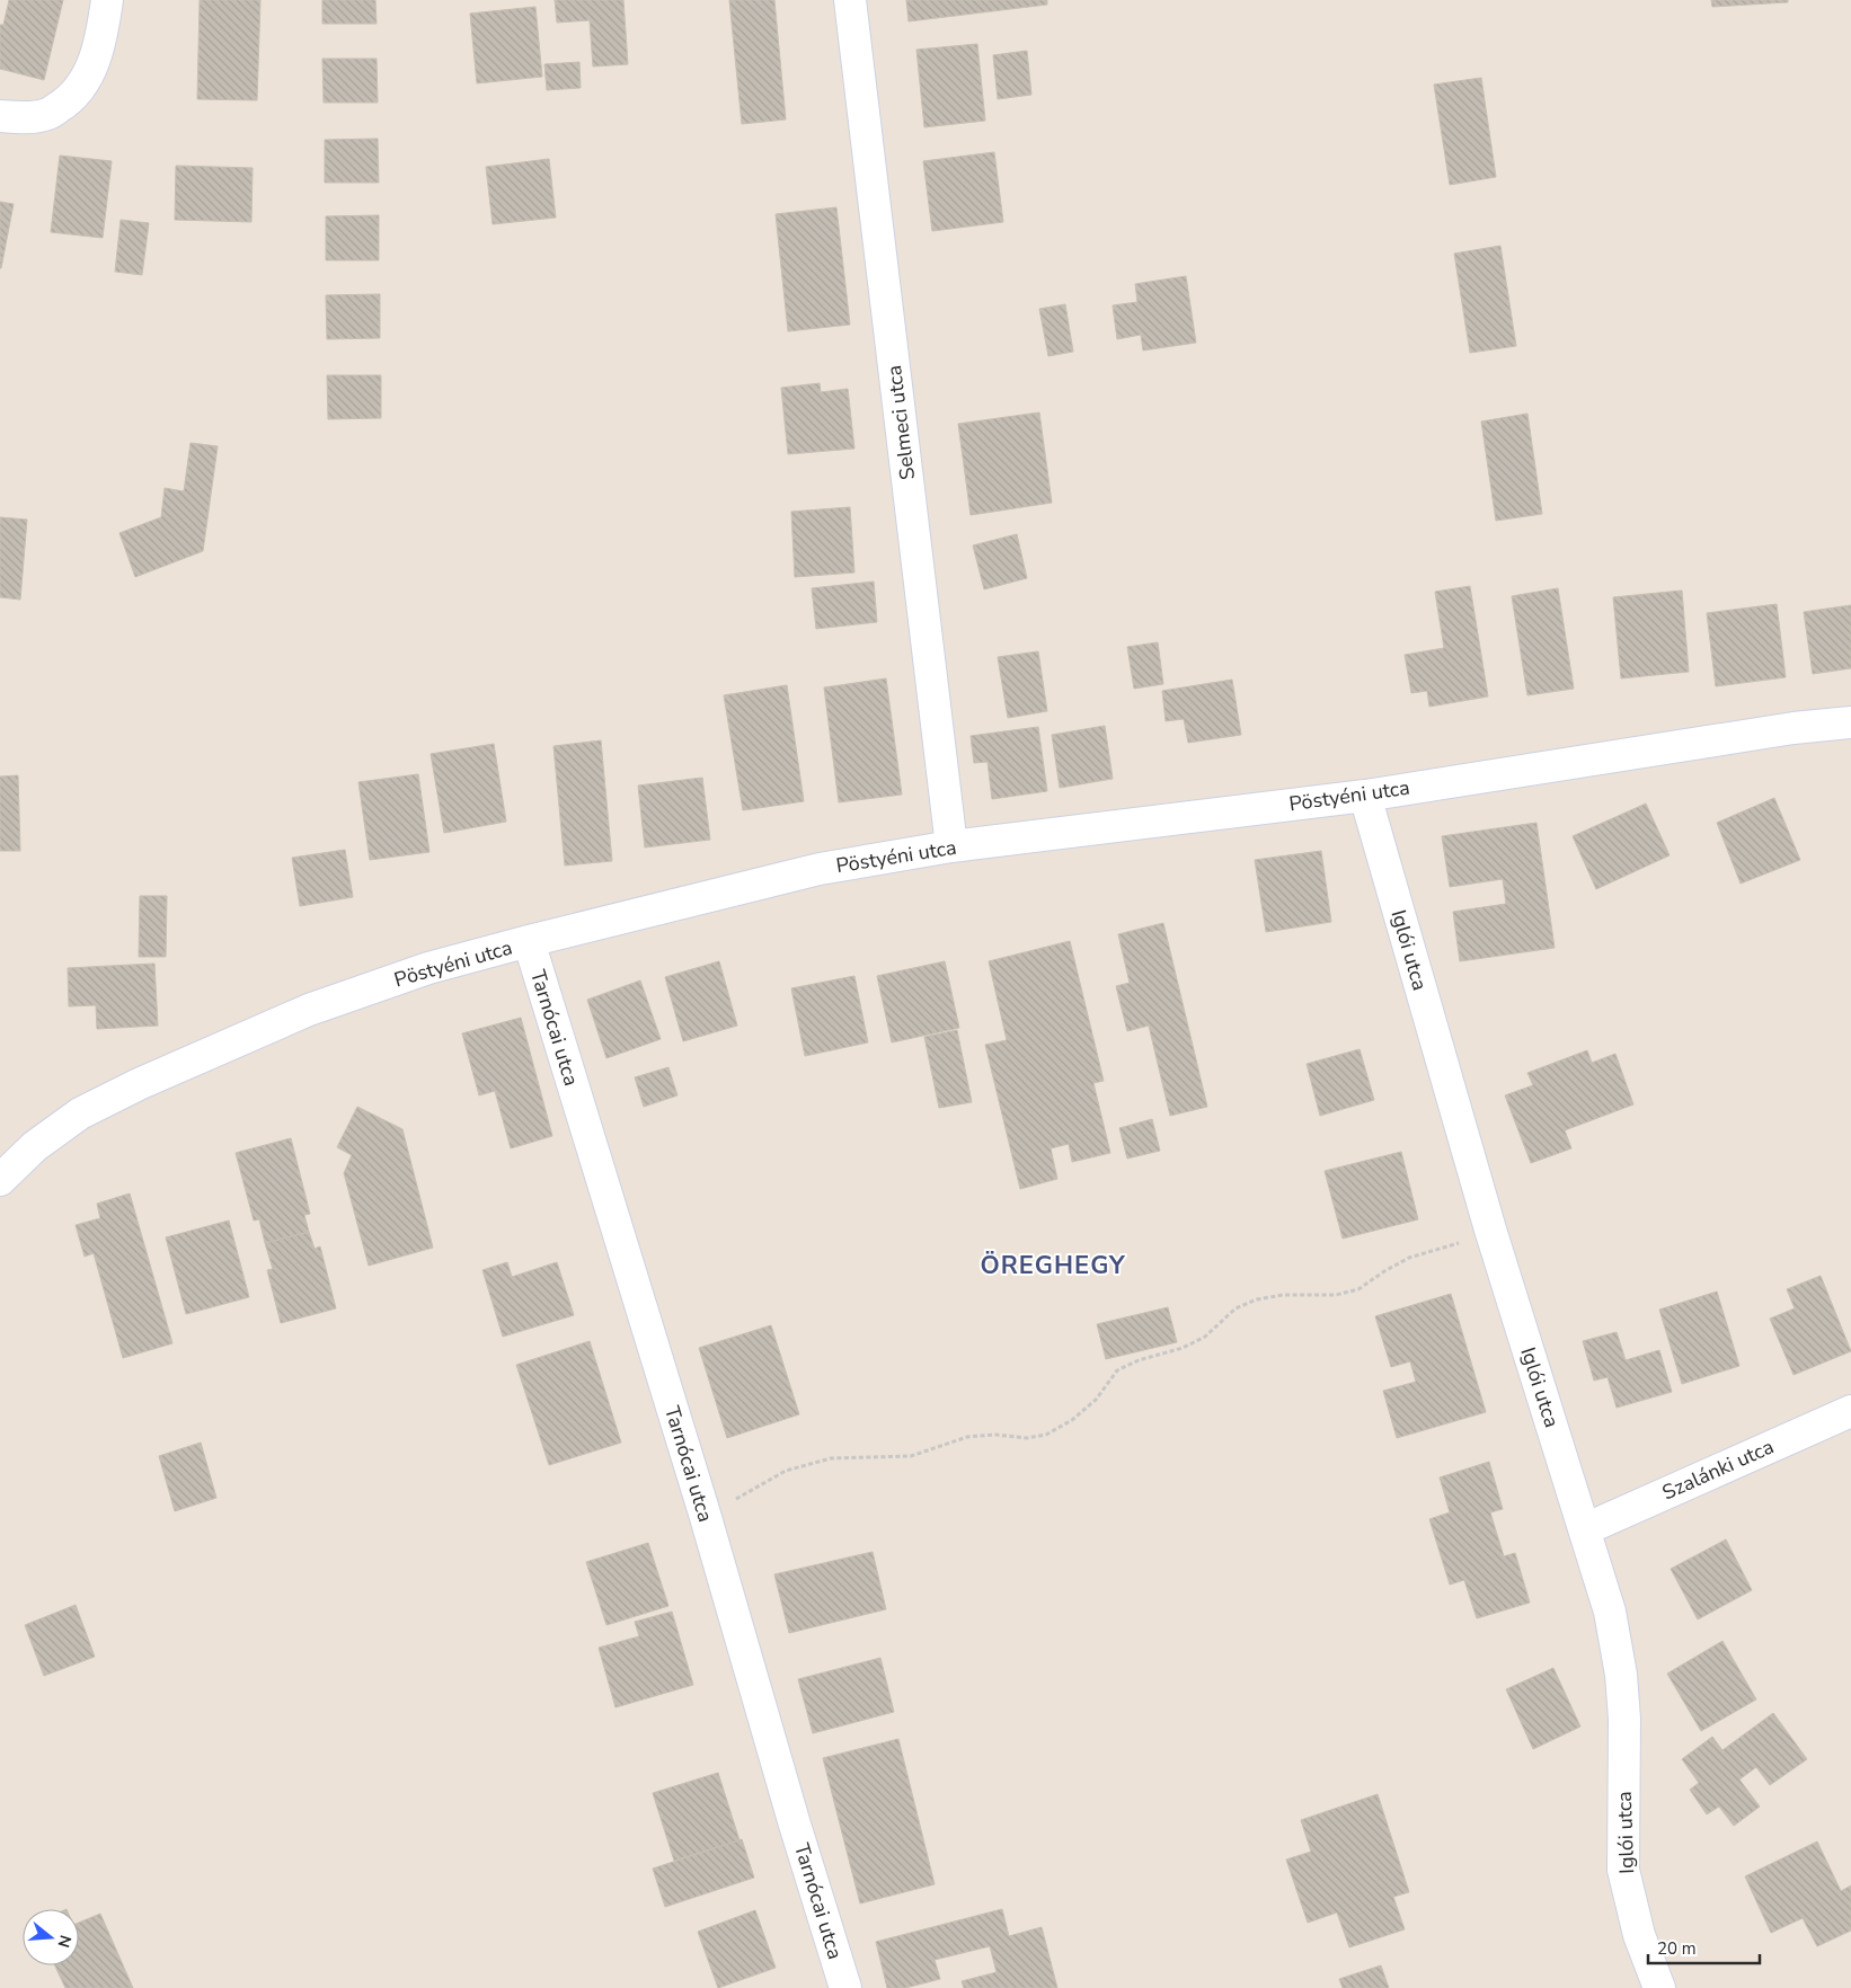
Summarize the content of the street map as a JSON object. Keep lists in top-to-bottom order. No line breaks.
{"streets":{"street":["Selmeci utca","Pöstyéni utca","Iglói utca","Tarnócai utca","Szalánki utca"]},"crossings":[["Selmeci utca","Pöstyéni utca"],["Pöstyéni utca","Iglói utca"],["Pöstyéni utca","Tarnócai utca"],["Iglói utca","Szalánki utca"]],"districts":["ÖREGHEGY"],"scale_bar":"20 m","north":"right"}
